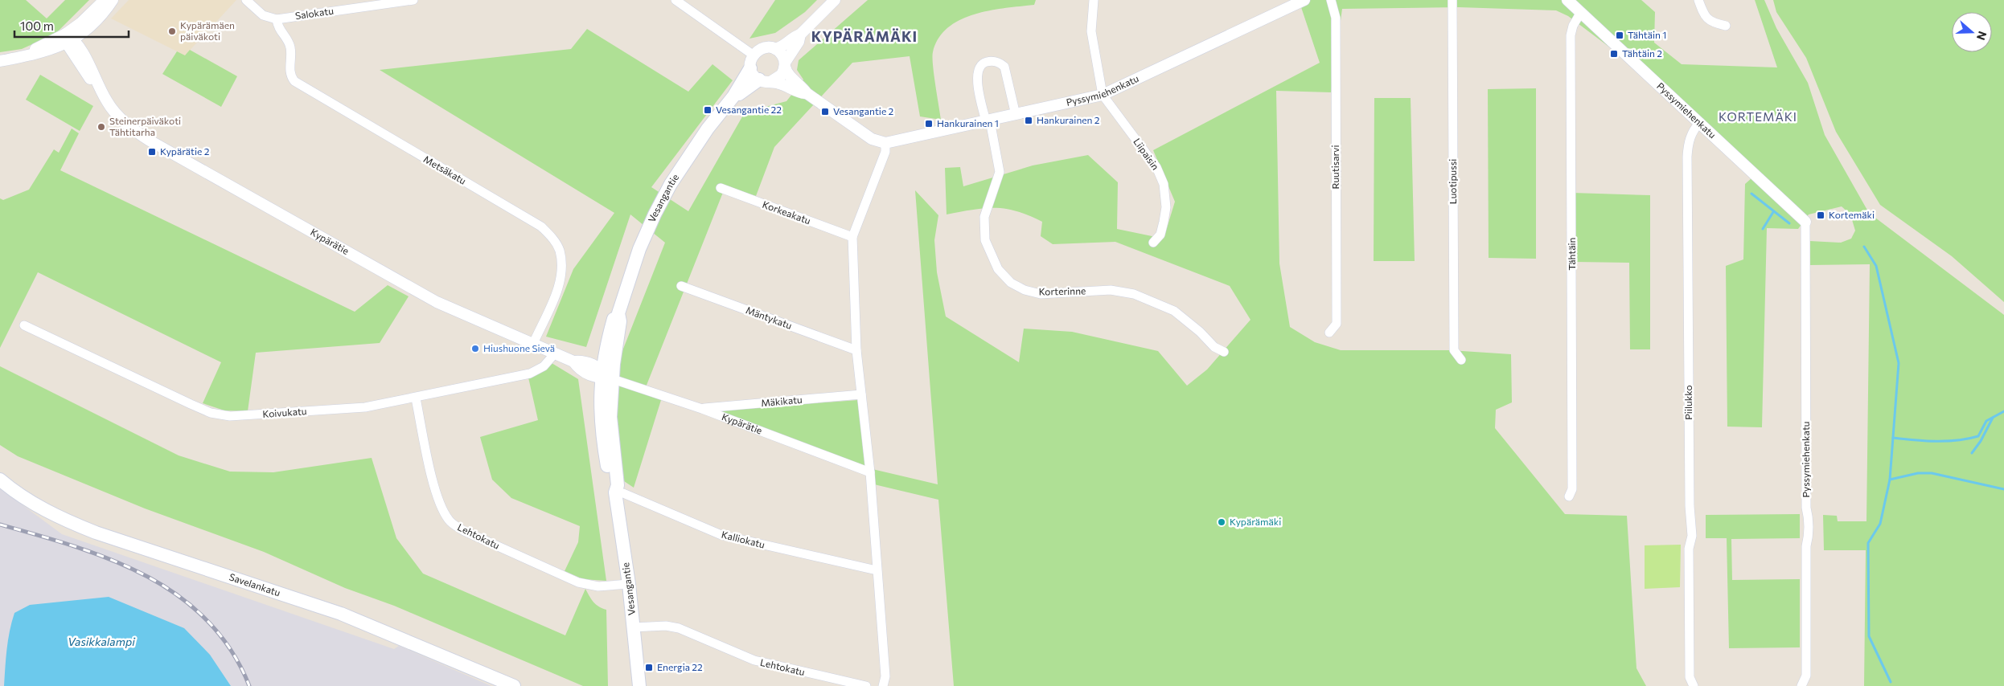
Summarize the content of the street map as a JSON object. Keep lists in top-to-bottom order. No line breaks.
{"streets":{"main road":["Vesangantie","Savelankatu"],"street":["Salokatu","Pyssymiehenkatu","Liipaisin","Ruutisarvi","Metsäkatu","Luotipussi","Korkeakatu","Kypärätie","Tähtäin","Korterinne","Mäntykatu","Mäkikatu","Piilukko","Koivukatu","Lehtokatu","Kalliokatu"]},"crossings":[["Salokatu","Metsäkatu"],["Pyssymiehenkatu","Liipaisin"],["Pyssymiehenkatu","Tähtäin"],["Pyssymiehenkatu","Korterinne"],["Pyssymiehenkatu","Piilukko"],["Metsäkatu","Kypärätie"],["Vesangantie","Kypärätie"],["Vesangantie","Lehtokatu"],["Vesangantie","Kalliokatu"],["Kypärätie","Mäkikatu"],["Kypärätie","Koivukatu"],["Koivukatu","Lehtokatu"]],"districts":["KYPÄRÄMÄKI","KORTEMÄKI"],"water":["Vasikkalampi"],"places":{"other":["Kypärämäen päiväkoti","Steinerpäiväkoti Tähtitarha","Hiushuone Sievä","Kypärämäki"],"transit":["Tähtäin 1","Tähtäin 2","Vesangantie 22","Vesangantie 2","Hankurainen 2","Hankurainen 1","Kypärätie 2","Kortemäki","Energia 22"]},"scale_bar":"100 m","north":"right"}
